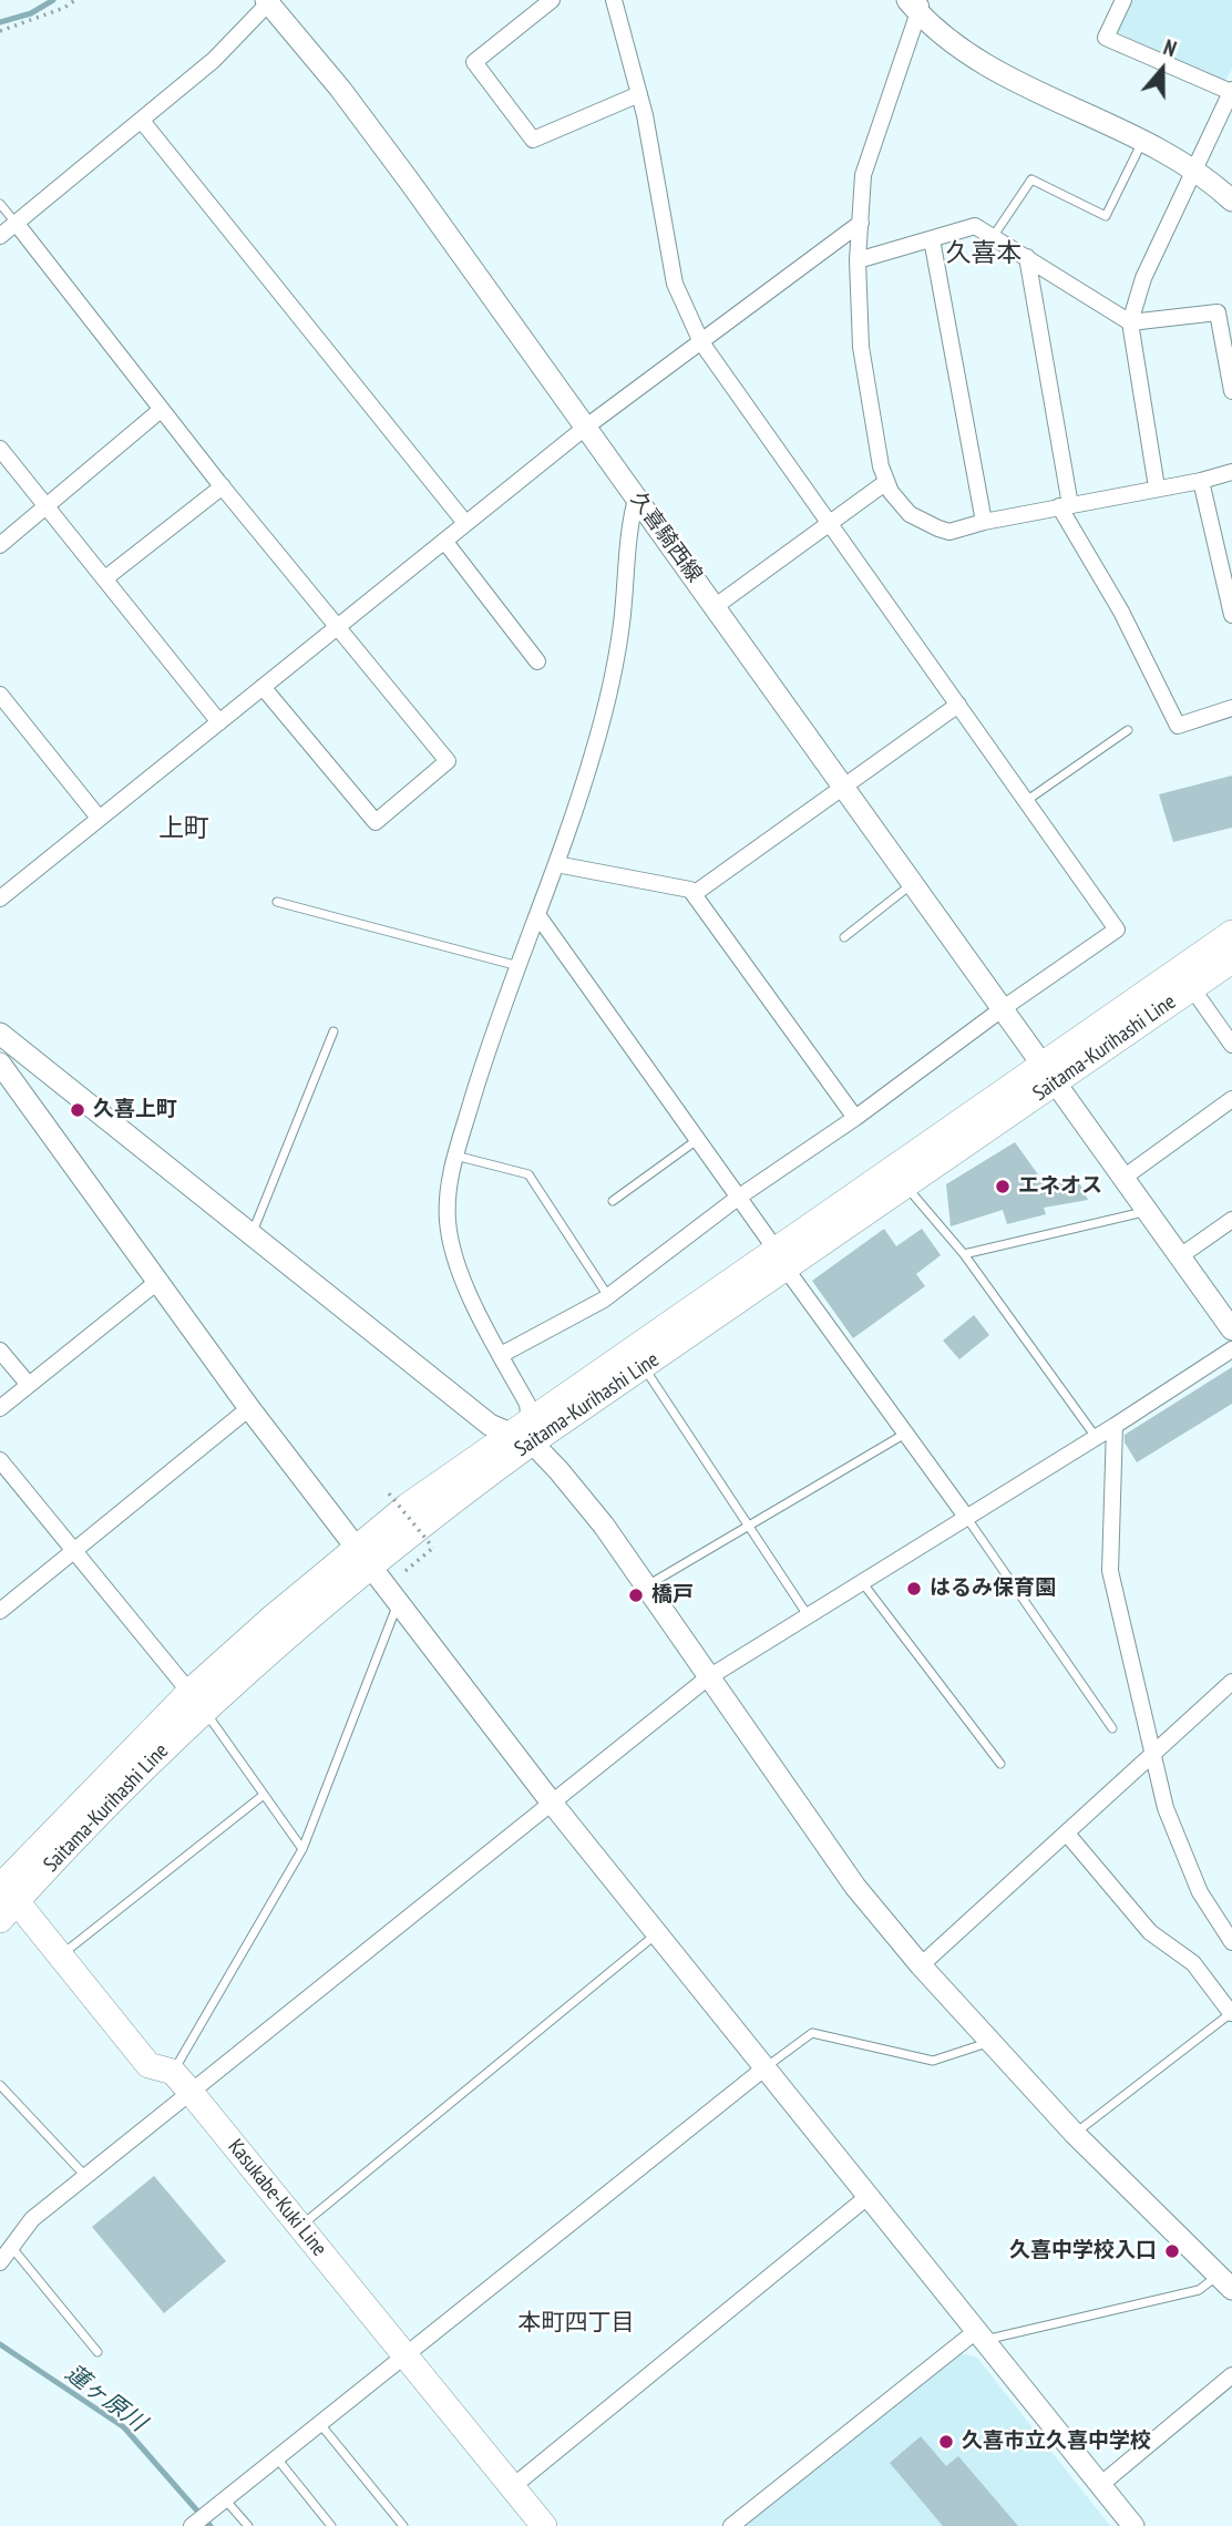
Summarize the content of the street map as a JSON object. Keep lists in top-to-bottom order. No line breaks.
{"streets":{"main road":["Saitama-Kurihashi Line","Kasukabe-Kuki Line"],"street":["久喜騎西線"]},"crossings":[["久喜騎西線","Saitama-Kurihashi Line"],["Saitama-Kurihashi Line","Kasukabe-Kuki Line"]],"districts":["久喜本","上町","本町四丁目"],"water":["蓮ヶ原川"],"places":["久喜上町","エネオス","はるみ保育園","橋戸","久喜中学校入口","久喜市立久喜中学校"],"north":"top"}
